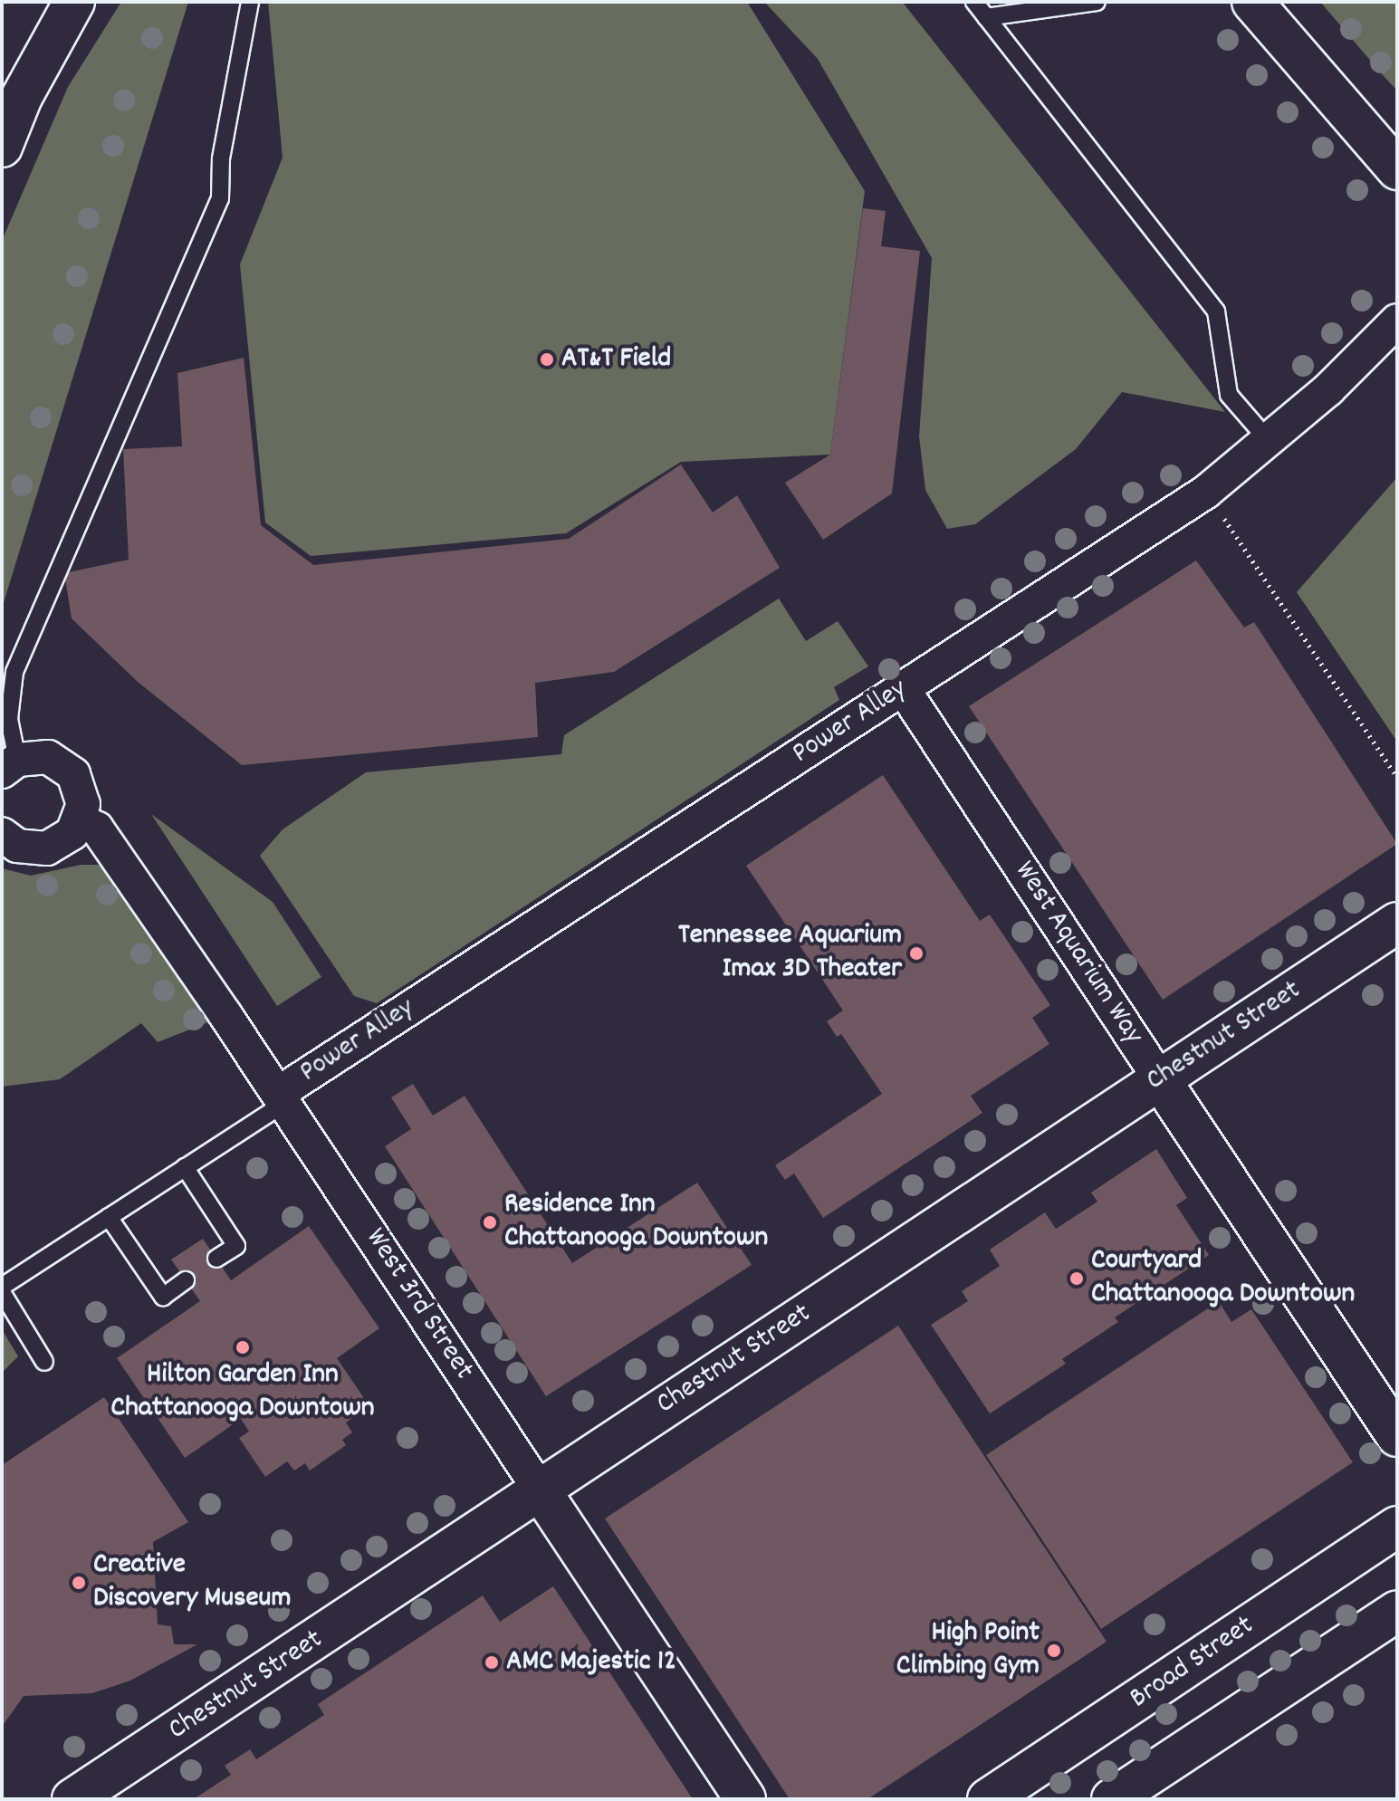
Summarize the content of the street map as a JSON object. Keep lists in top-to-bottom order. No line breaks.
{"streets":{"main road":["West Aquarium Way","Chestnut Street","West 3rd Street","Broad Street"],"street":["Power Alley"]},"crossings":[["Power Alley","West Aquarium Way"],["Power Alley","West 3rd Street"],["West Aquarium Way","Chestnut Street"],["Chestnut Street","West 3rd Street"]],"places":["AT&T Field","Tennessee Aquarium Imax 3D Theater","Residence Inn Chattanooga Downtown","Courtyard Chattanooga Downtown","Hilton Garden Inn Chattanooga Downtown","Creative Discovery Museum","High Point Climbing Gym","AMC Majestic 12"]}
